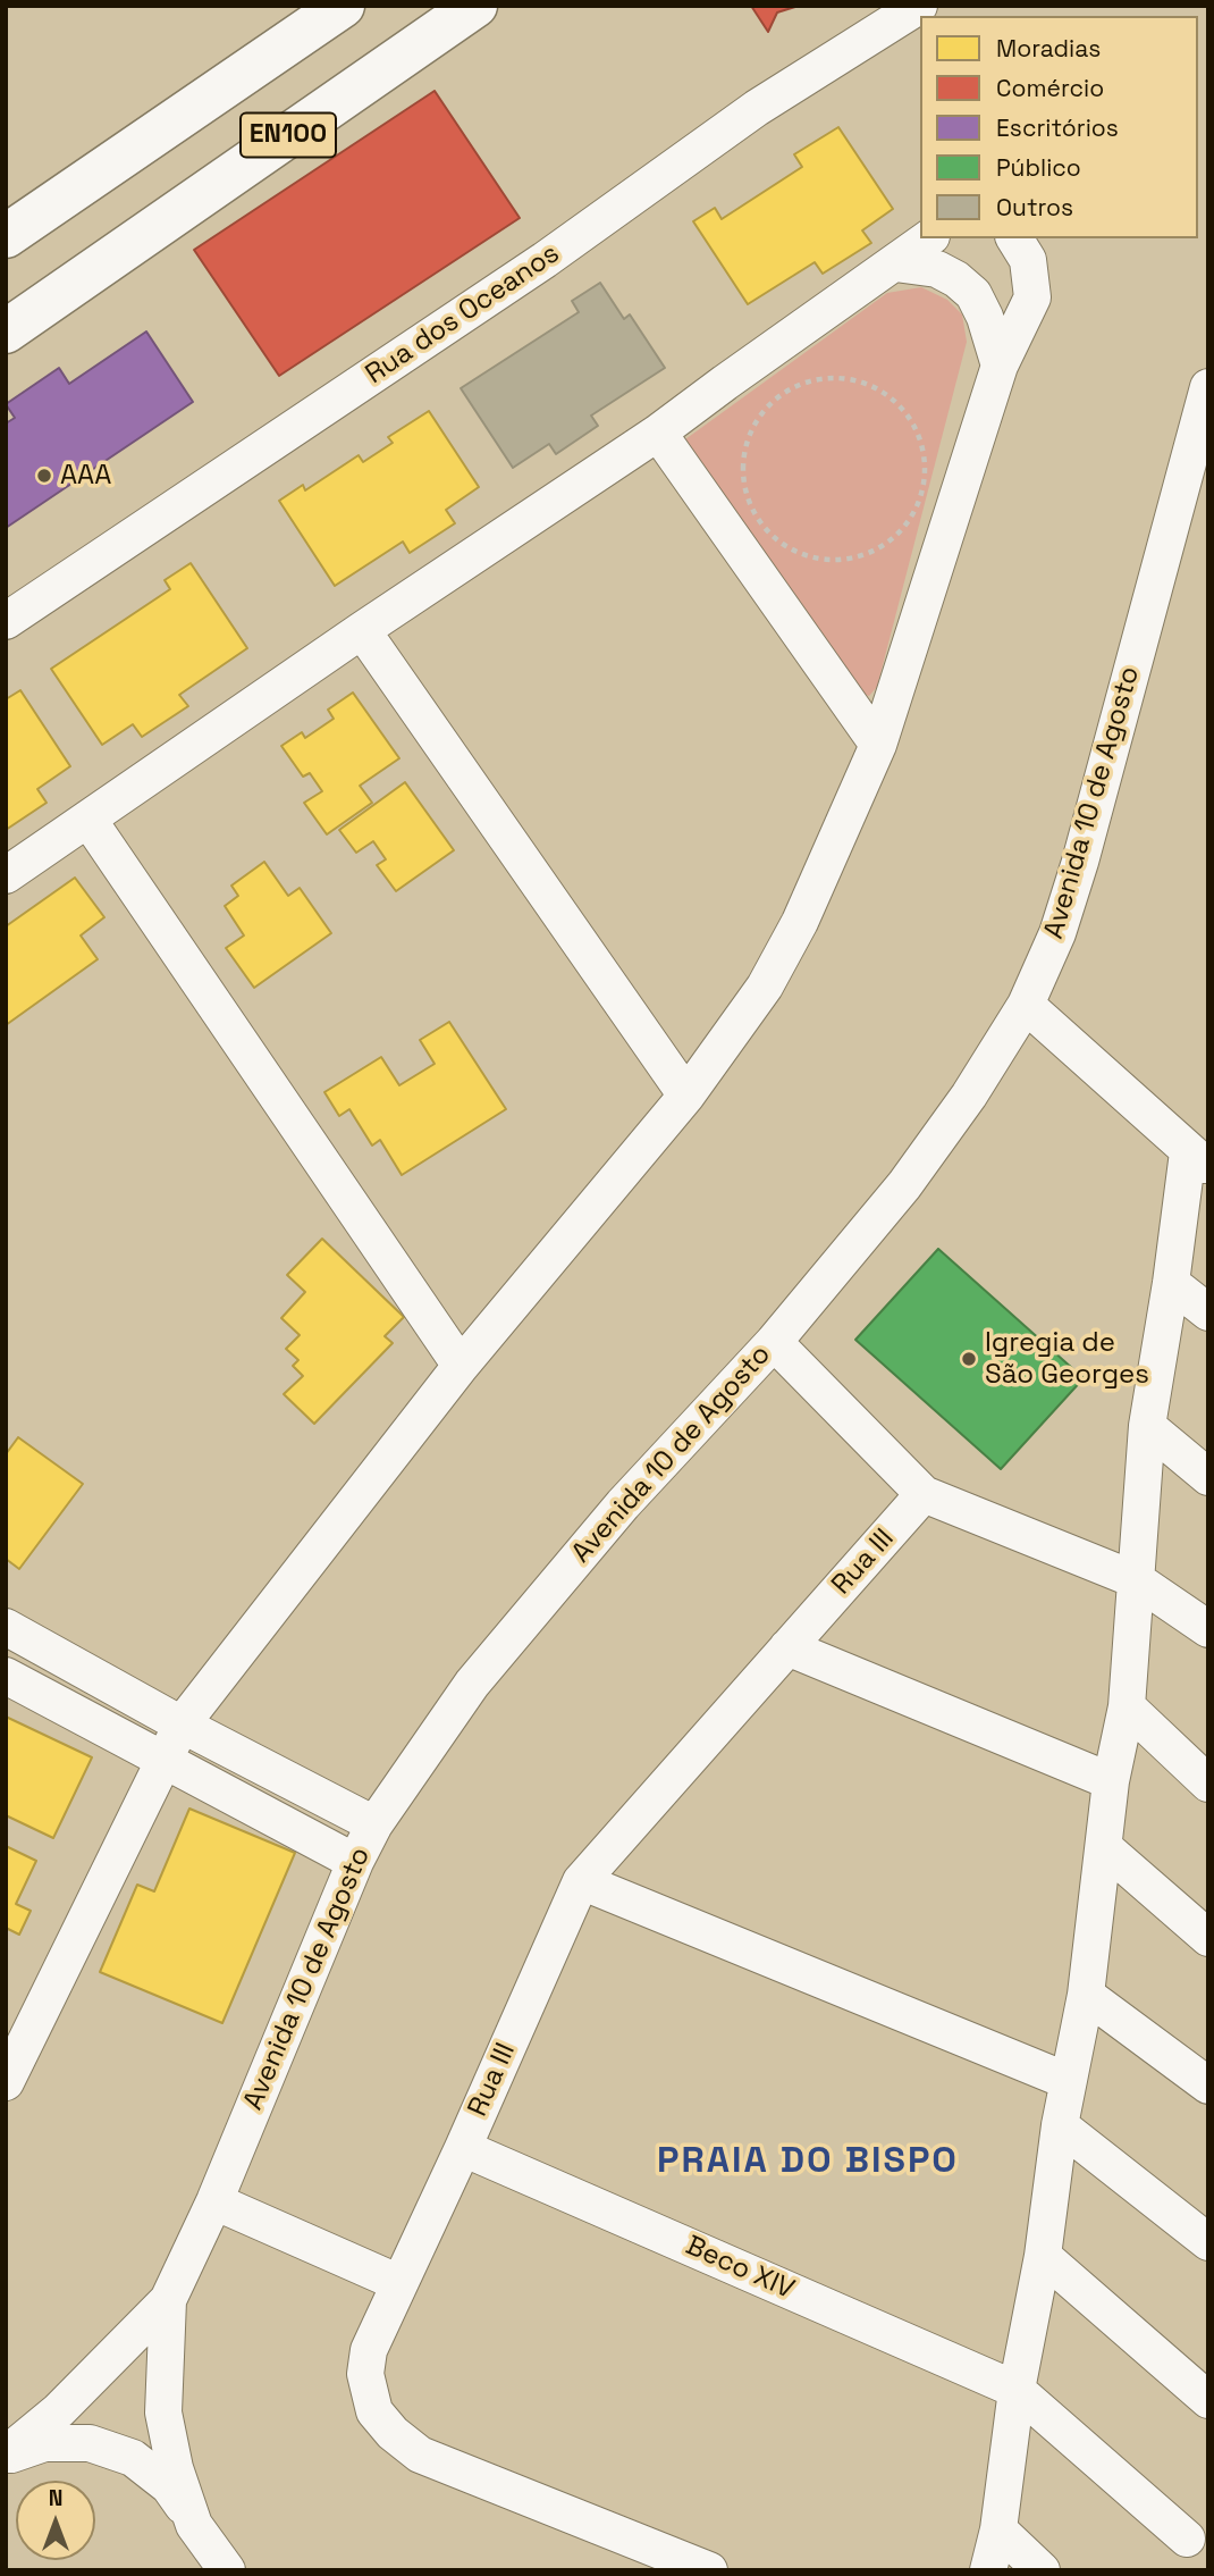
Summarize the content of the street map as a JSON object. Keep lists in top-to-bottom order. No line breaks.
{"streets":{"main road":["EN100"],"street":["Rua dos Oceanos","Avenida 10 de Agosto","Rua III","Beco XIV"]},"crossings":[["Rua III","Beco XIV"]],"districts":["PRAIA DO BISPO"],"places":["AAA","Igregia de São Georges"],"legend":["Moradias","Comércio","Escritórios","Público","Outros"],"north":"top"}
